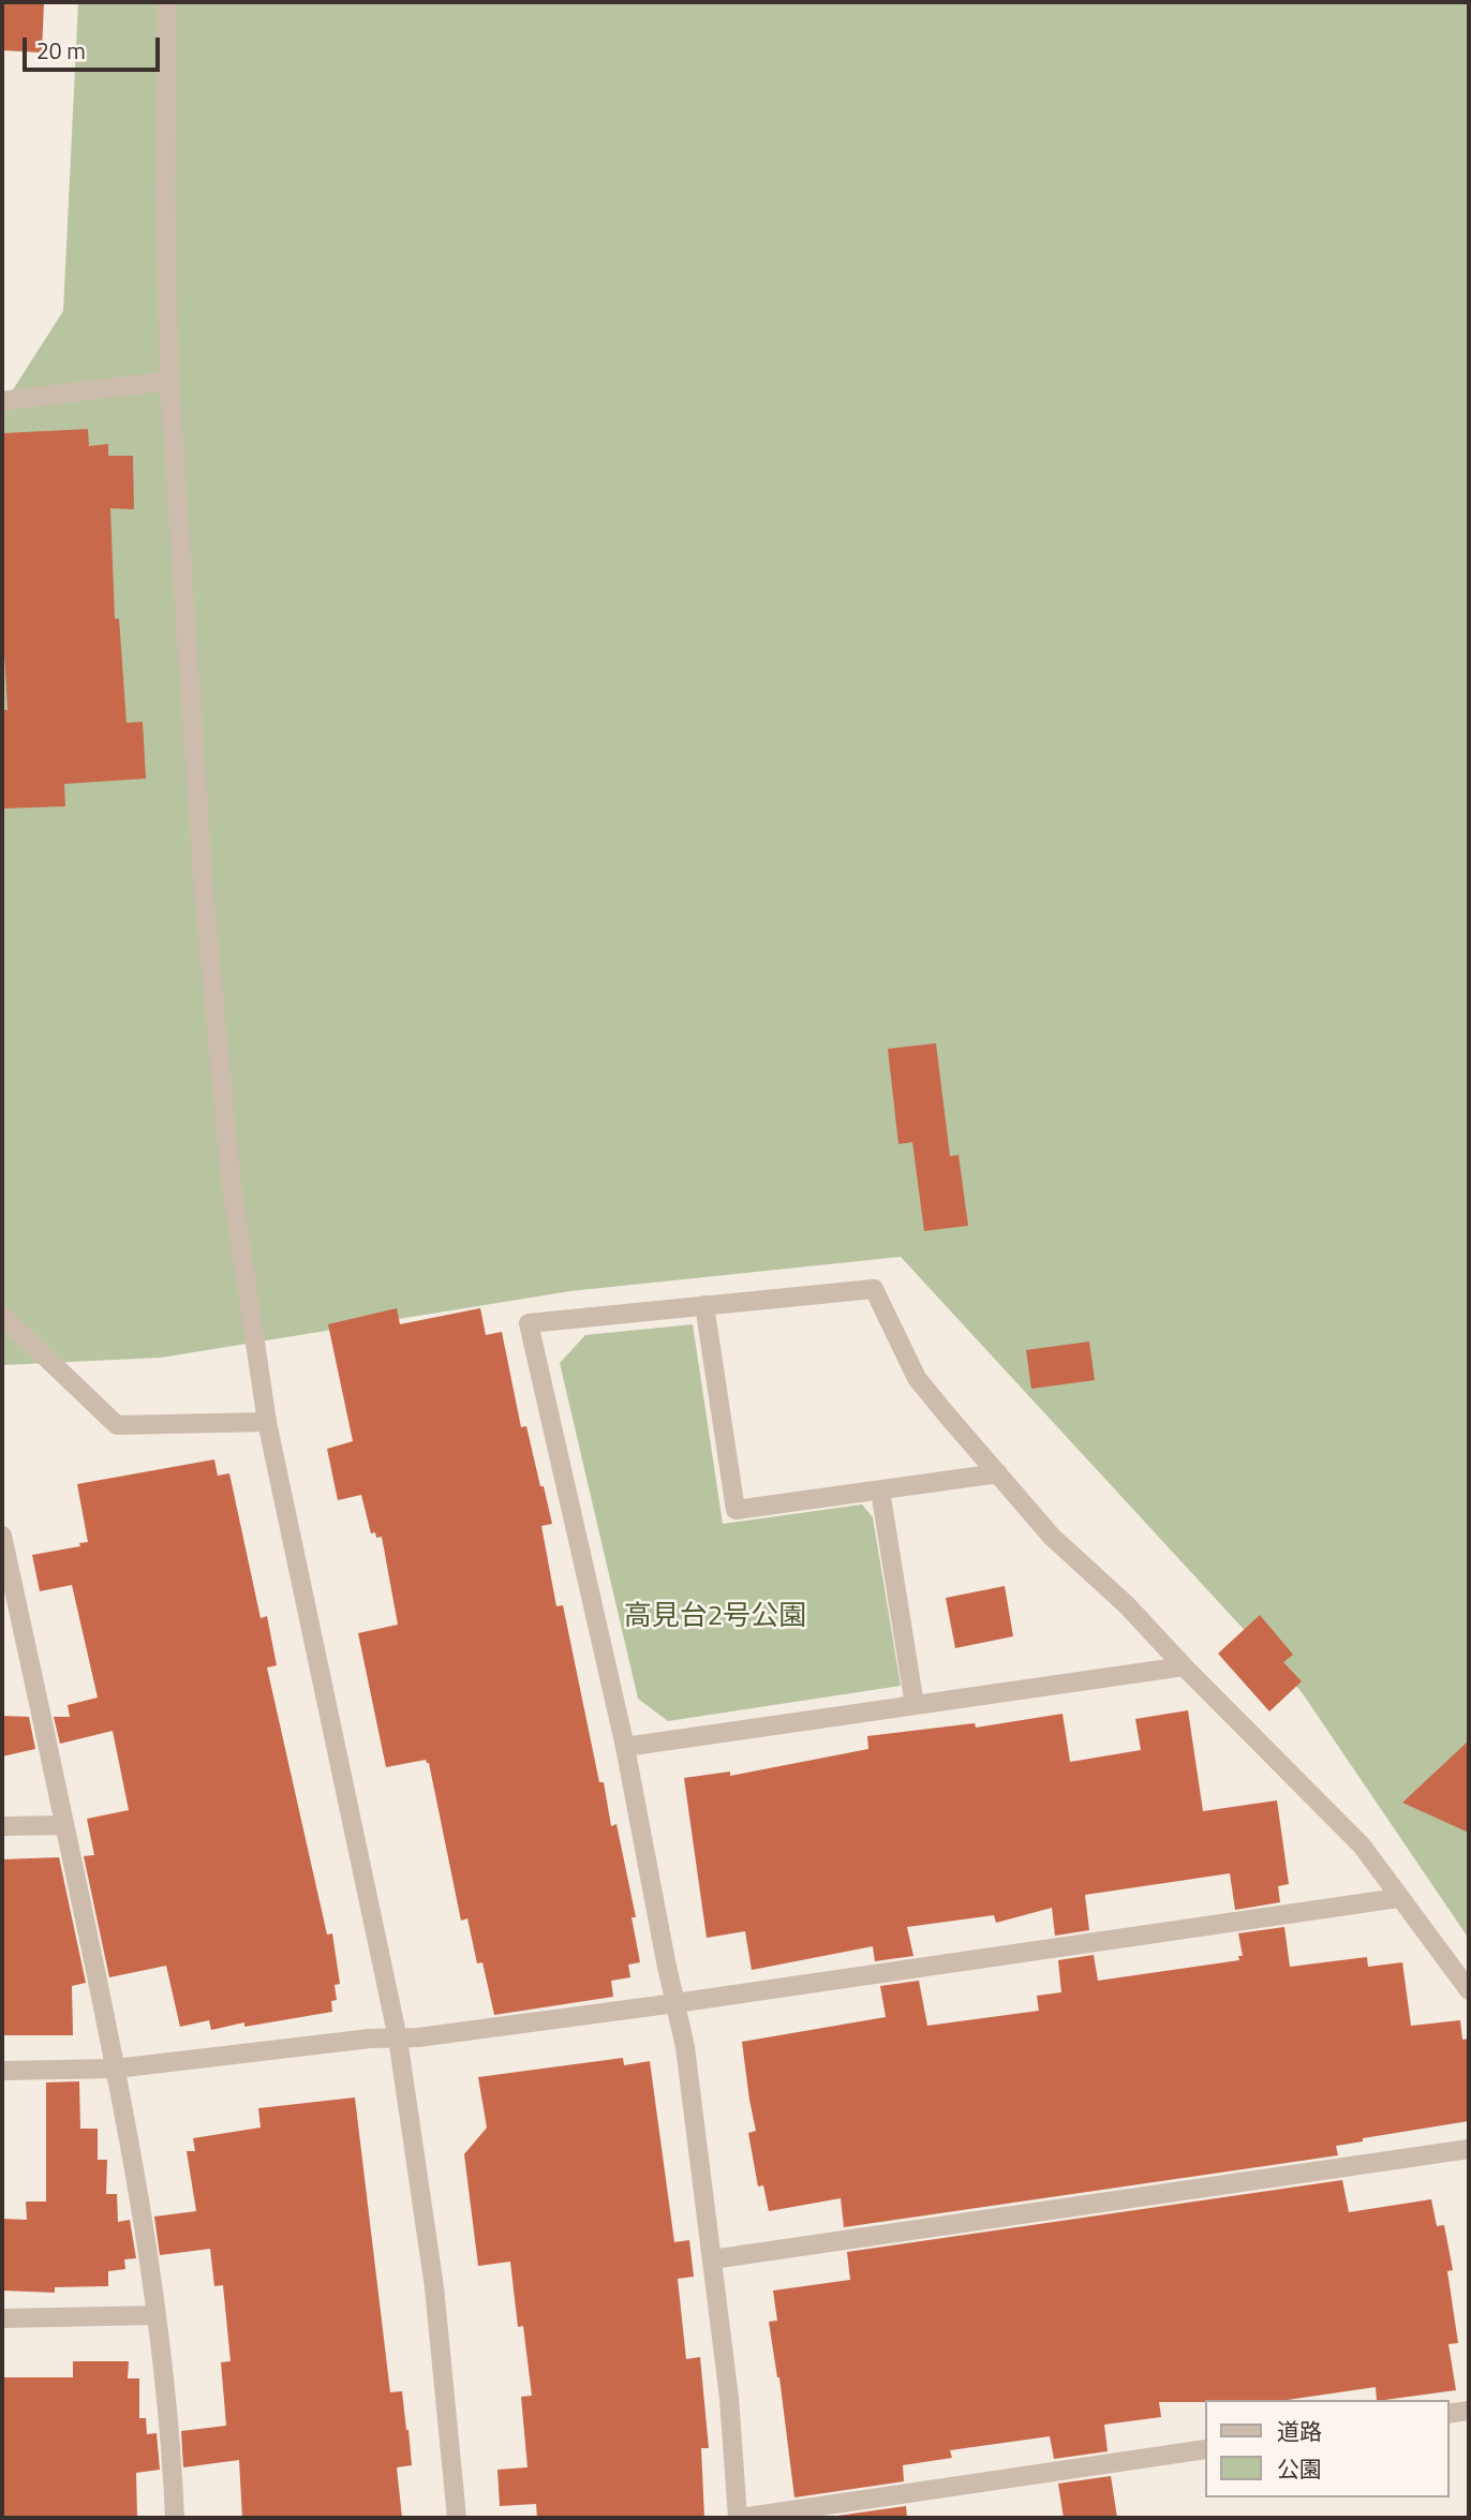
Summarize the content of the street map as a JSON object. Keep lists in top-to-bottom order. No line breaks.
{"parks":["高見台2号公園"],"legend":["道路","公園"],"scale_bar":"20 m"}
